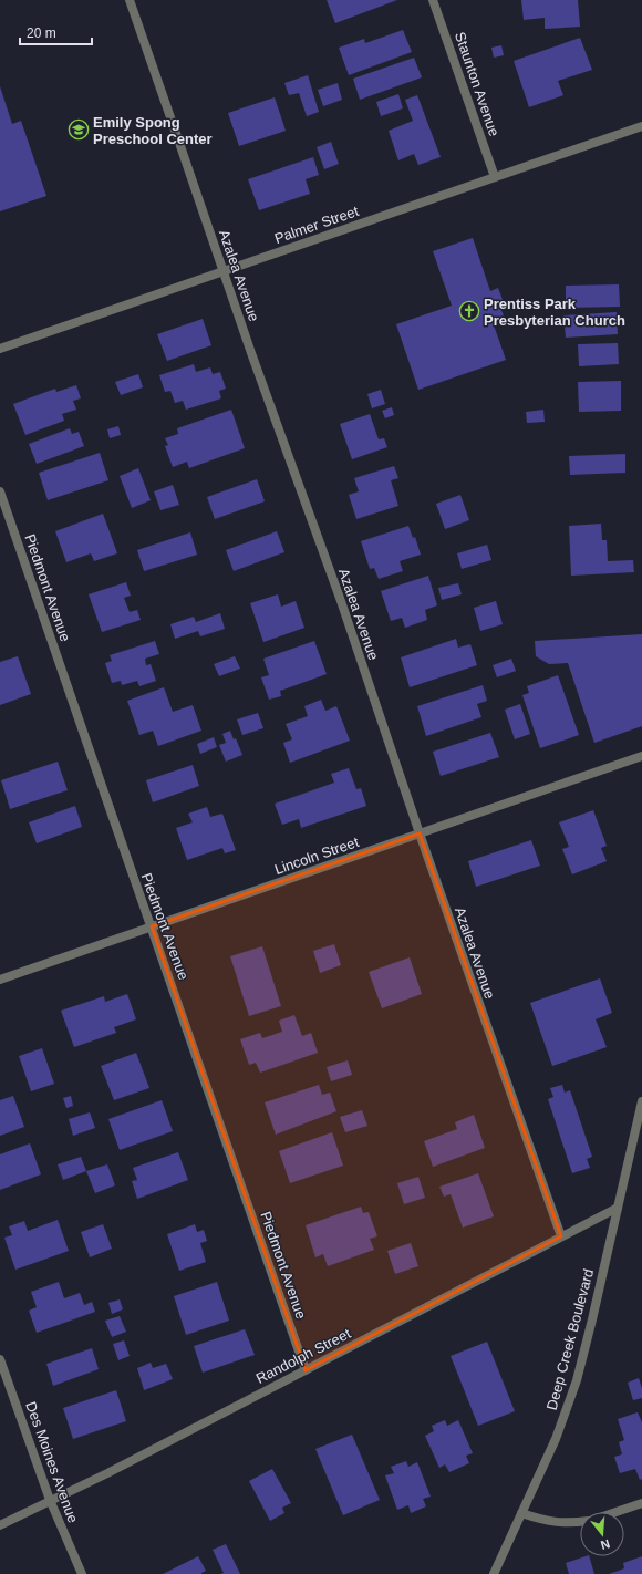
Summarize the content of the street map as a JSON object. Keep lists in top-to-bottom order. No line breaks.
{"streets":{"street":["Staunton Avenue","Palmer Street","Azalea Avenue","Piedmont Avenue","Lincoln Street","Deep Creek Boulevard","Randolph Street","Des Moines Avenue"]},"crossings":[["Staunton Avenue","Palmer Street"],["Palmer Street","Azalea Avenue"],["Azalea Avenue","Lincoln Street"],["Azalea Avenue","Randolph Street"],["Piedmont Avenue","Lincoln Street"],["Piedmont Avenue","Randolph Street"],["Deep Creek Boulevard","Randolph Street"],["Randolph Street","Des Moines Avenue"]],"places":{"school or university":["Emily Spong Preschool Center"],"church":["Prentiss Park Presbyterian Church"]},"scale_bar":"20 m","north":"bottom"}
